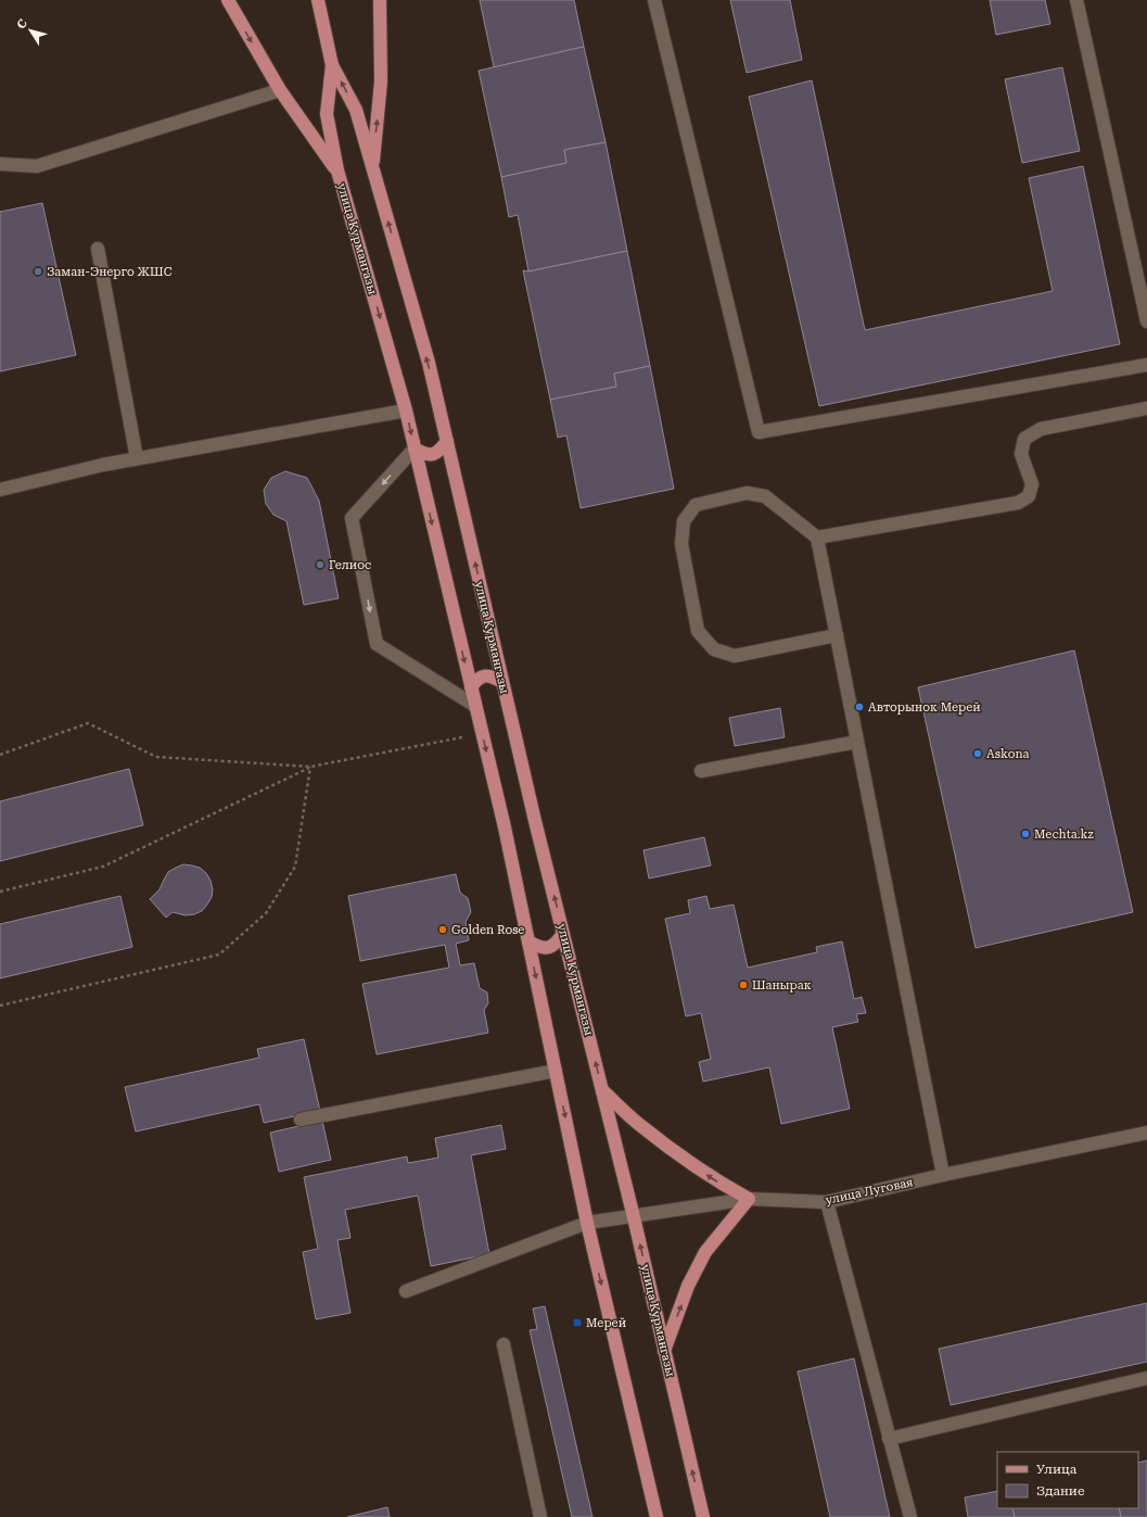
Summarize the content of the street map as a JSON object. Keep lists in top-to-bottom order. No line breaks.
{"streets":{"main road":["улица Курмангазы"],"street":["улица Луговая"]},"crossings":[["улица Курмангазы","улица Луговая"]],"places":{"other":["Заман-Энерго ЖШС","Гелиос","Авторынок Мерей","Askona","Mechta.kz","Golden Rose","Шанырак"],"transit":["Мерей"]},"legend":["Улица","Здание"],"north":"top left"}
